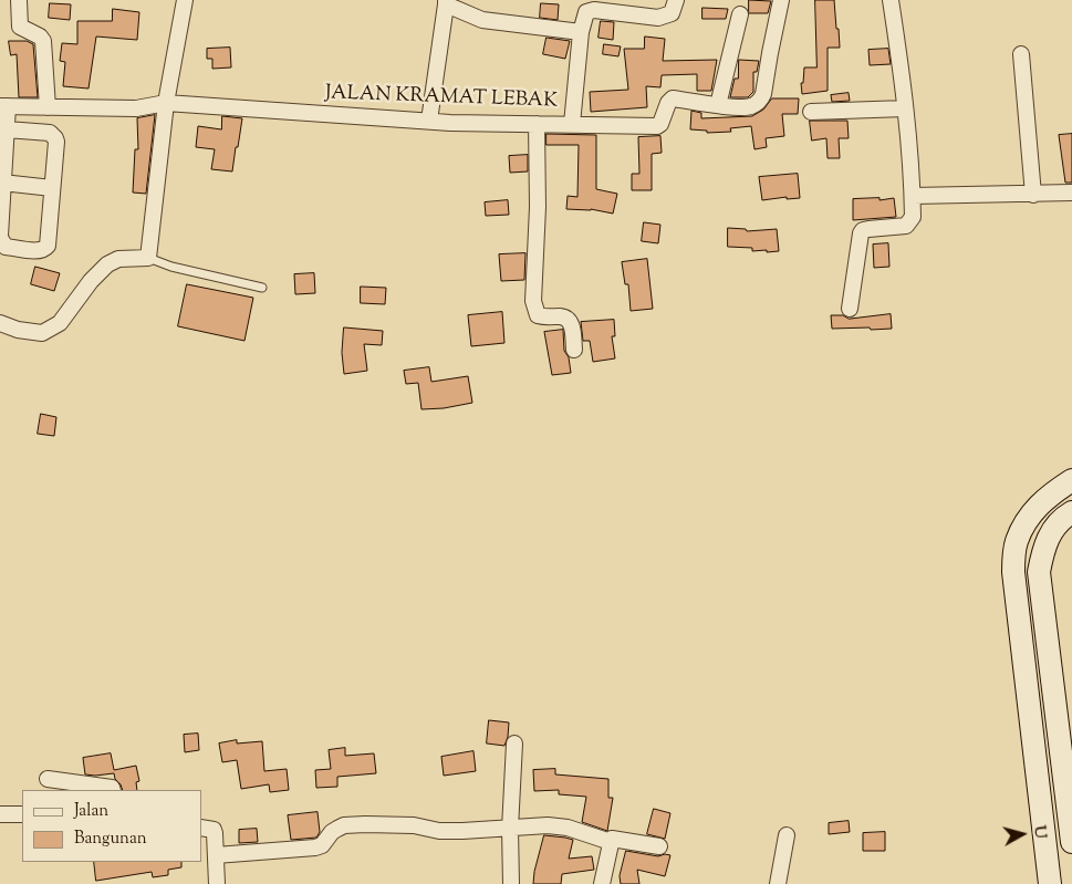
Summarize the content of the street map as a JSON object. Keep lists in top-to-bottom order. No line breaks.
{"streets":{"street":["JALAN KRAMAT LEBAK"]},"legend":["Jalan","Bangunan"],"north":"right"}
